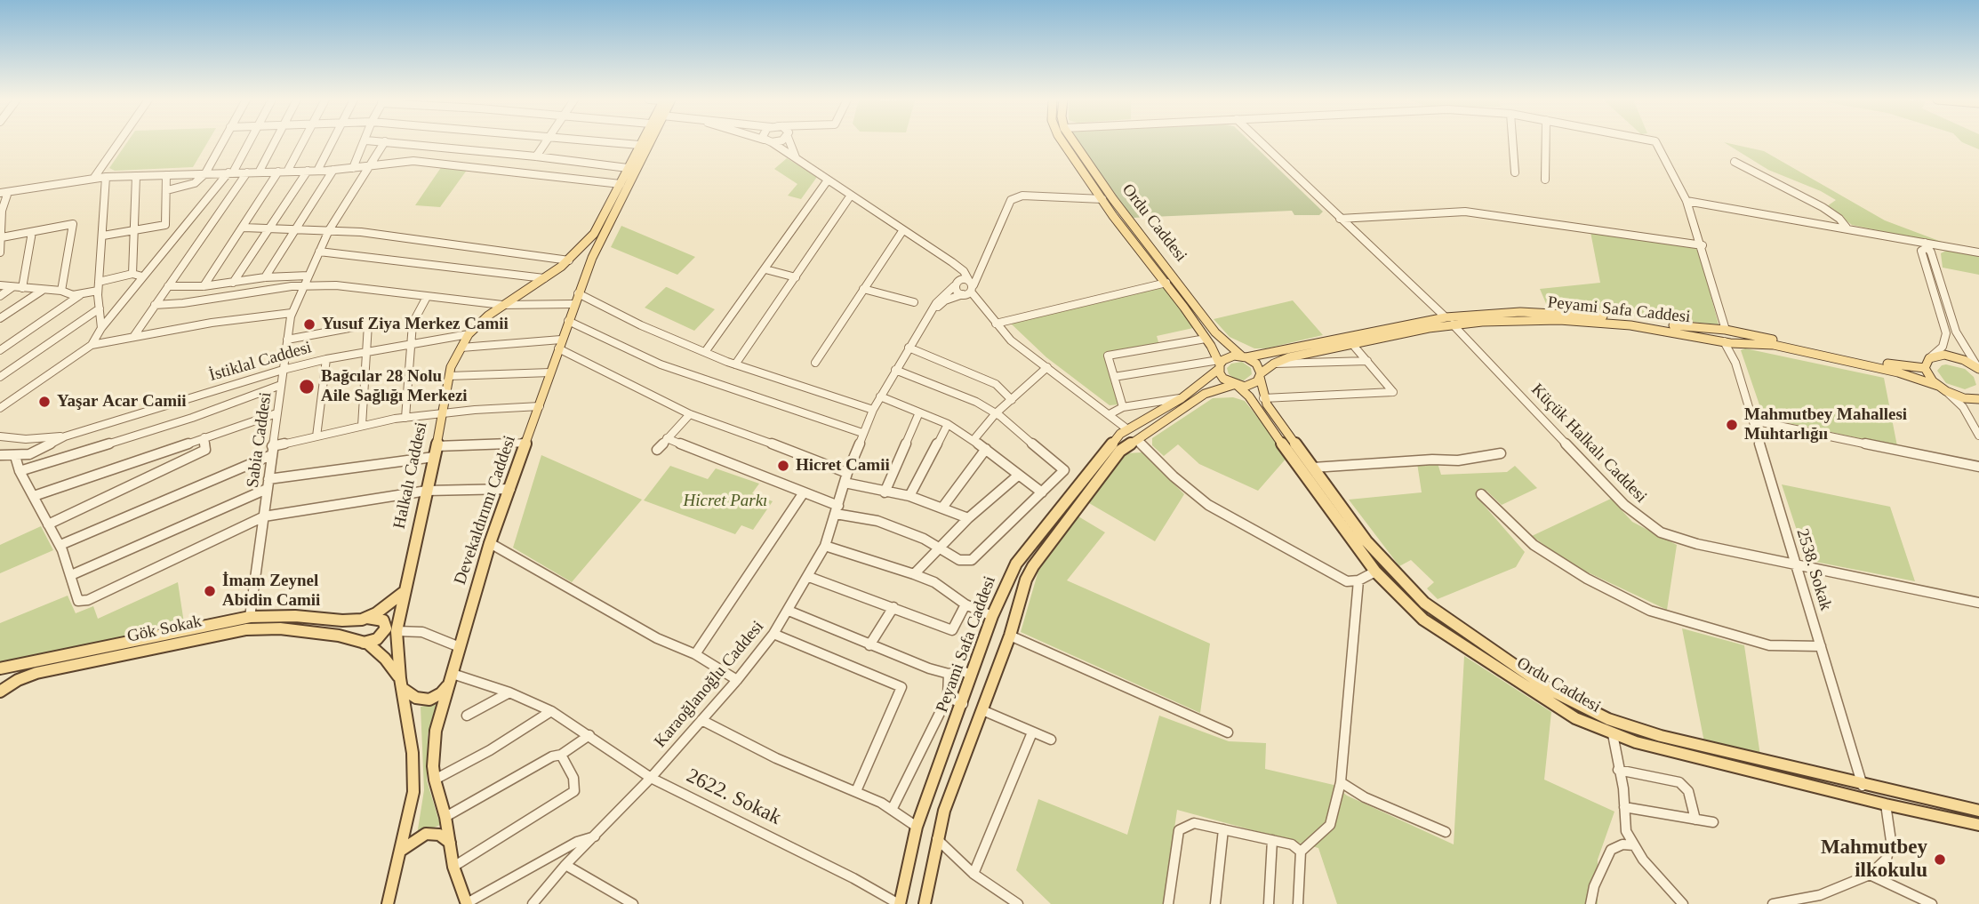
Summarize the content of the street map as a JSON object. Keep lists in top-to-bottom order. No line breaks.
{"streets":{"main road":["Ordu Caddesi","Peyami Safa Caddesi","Halkalı Caddesi","Devekaldırımı Caddesi","Gök Sokak"],"street":["İstiklal Caddesi","Sabia Caddesi","Küçük Halkalı Caddesi","2538. Sokak","Karaoğlanoğlu Caddesi","2622. Sokak"]},"crossings":[["Ordu Caddesi","Peyami Safa Caddesi"],["Ordu Caddesi","2538. Sokak"],["Peyami Safa Caddesi","Küçük Halkalı Caddesi"],["Peyami Safa Caddesi","2538. Sokak"],["Peyami Safa Caddesi","2622. Sokak"],["İstiklal Caddesi","Sabia Caddesi"],["İstiklal Caddesi","Halkalı Caddesi"],["Sabia Caddesi","Gök Sokak"],["Küçük Halkalı Caddesi","2538. Sokak"],["Halkalı Caddesi","Gök Sokak"],["Devekaldırımı Caddesi","2622. Sokak"],["Karaoğlanoğlu Caddesi","2622. Sokak"]],"parks":["Hicret Parkı"],"places":["Yusuf Ziya Merkez Camii","Bağcılar 28 Nolu Aile Sağlığı Merkezi","Yaşar Acar Camii","Mahmutbey Mahallesi Muhtarlığıı","Hicret Camii","İmam Zeynel Abidin Camii","Mahmutbey ilkokulu"]}
